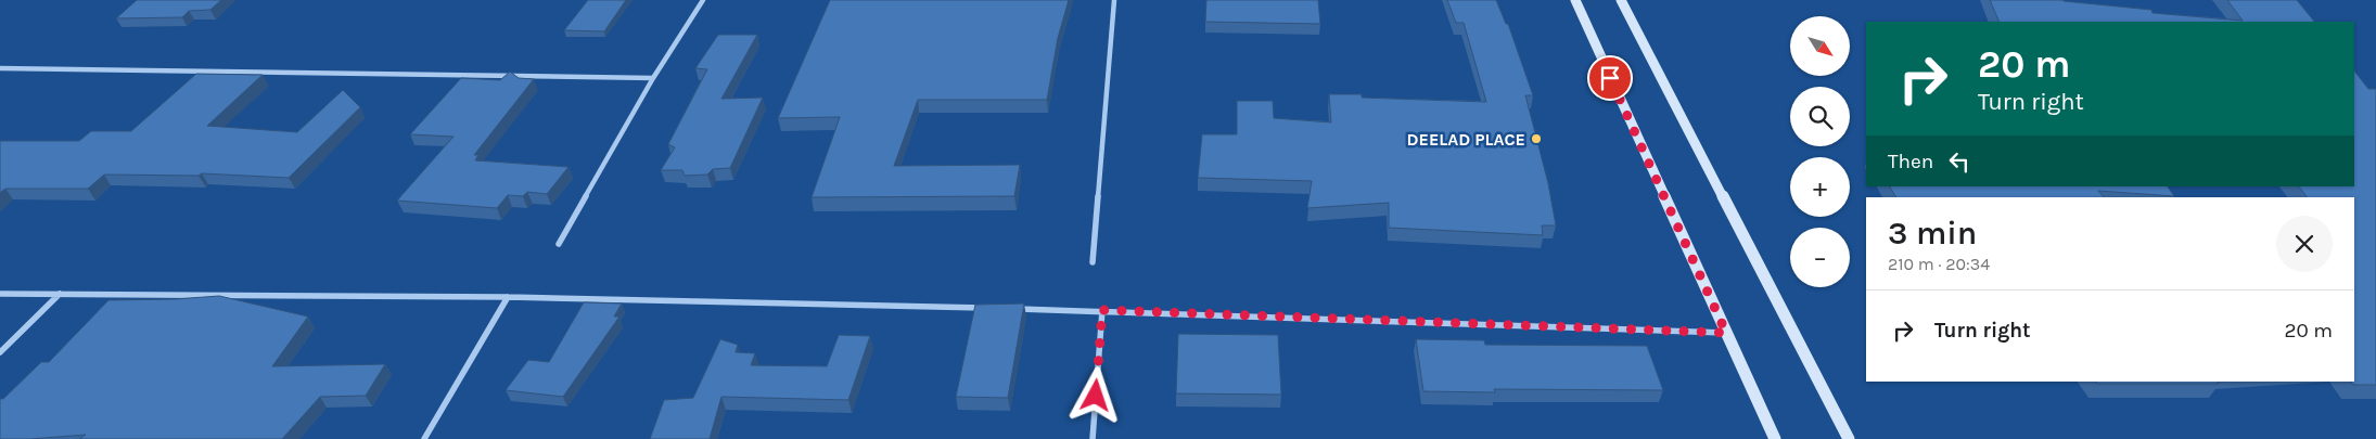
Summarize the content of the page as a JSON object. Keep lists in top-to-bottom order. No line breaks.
{"places":["DEELAD PLACE"],"north":"bottom right","page":{"map_buttons":["+","−"],"turn":["20 m","Turn right"],"then":"Then","heading":["3 min","210 m · 20:34"],"list":[{"name":"Turn right","value":"20 m"}]}}
